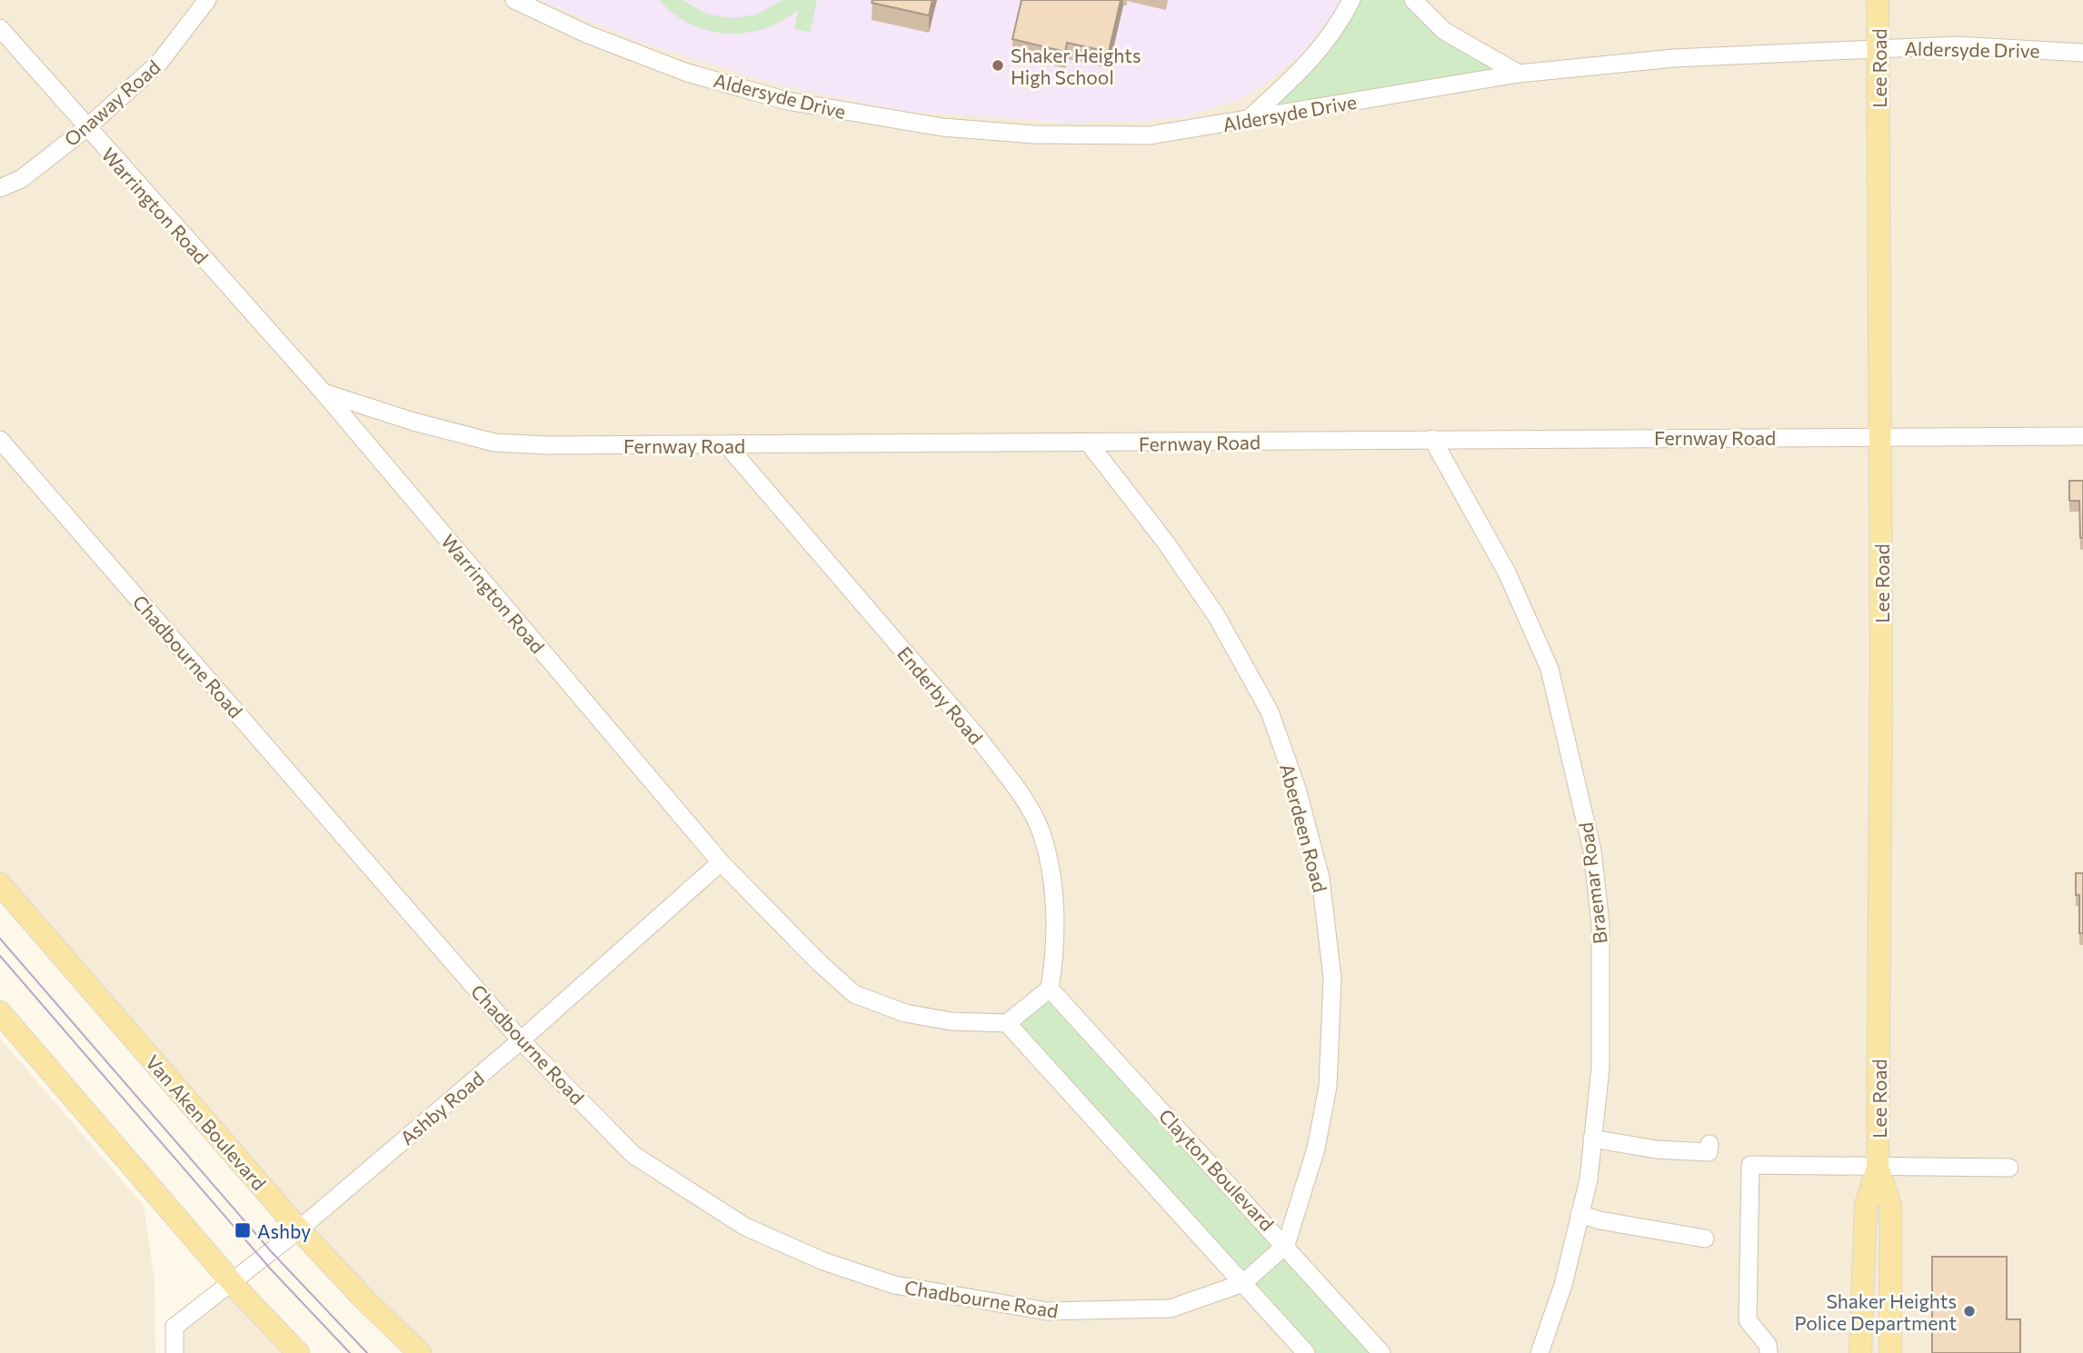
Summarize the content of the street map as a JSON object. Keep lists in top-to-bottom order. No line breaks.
{"streets":{"main road":["Lee Road","Van Aken Boulevard"],"street":["Aldersyde Drive","Onaway Road","Warrington Road","Fernway Road","Chadbourne Road","Enderby Road","Aberdeen Road","Braemar Road","Ashby Road","Clayton Boulevard"]},"crossings":[["Aldersyde Drive","Lee Road"],["Lee Road","Fernway Road"],["Onaway Road","Warrington Road"],["Warrington Road","Fernway Road"],["Warrington Road","Ashby Road"],["Fernway Road","Enderby Road"],["Fernway Road","Aberdeen Road"],["Fernway Road","Braemar Road"],["Chadbourne Road","Ashby Road"],["Enderby Road","Clayton Boulevard"],["Aberdeen Road","Clayton Boulevard"],["Ashby Road","Van Aken Boulevard"]],"places":{"other":["Shaker Heights High School","Shaker Heights Police Department"],"transit":["Ashby"]}}
